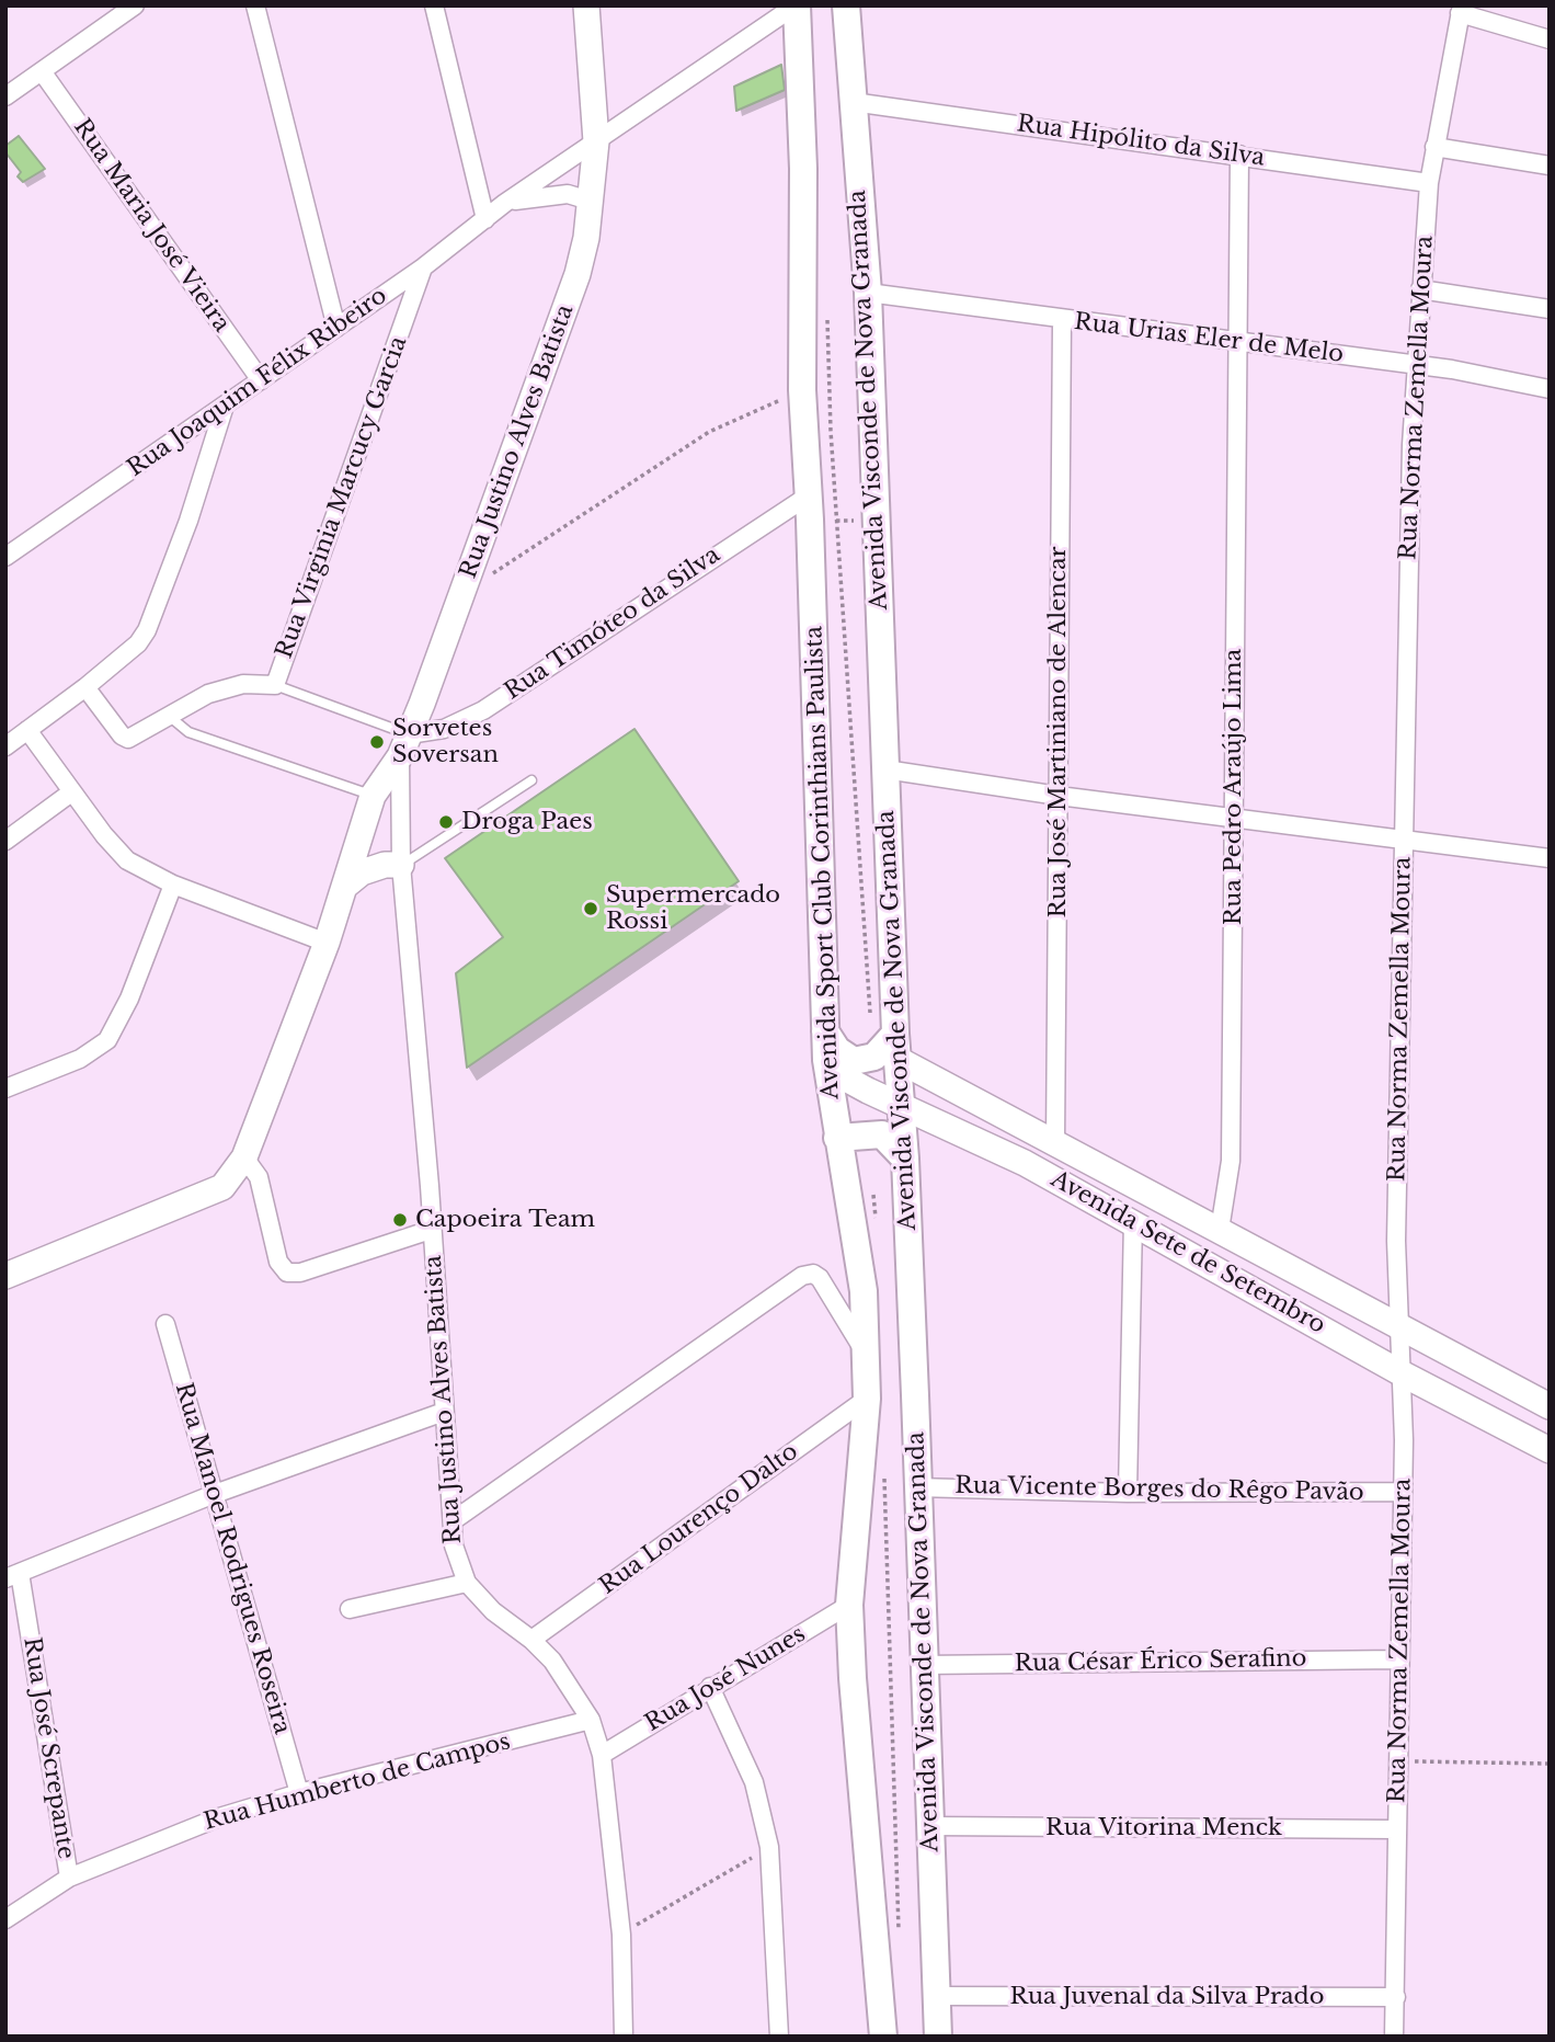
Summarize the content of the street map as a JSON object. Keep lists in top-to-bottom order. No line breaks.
{"streets":{"main road":["Avenida Visconde de Nova Granada","Rua Justino Alves Batista","Avenida Sport Club Corinthians Paulista","Avenida Sete de Setembro"],"street":["Rua Hipólito da Silva","Rua Maria José Vieira","Rua Urias Eler de Melo","Rua Joaquim Félix Ribeiro","Rua Norma Zemella Moura","Rua Virginia Marcucy Garcia","Rua Timóteo da Silva","Rua José Martiniano de Alencar","Rua Pedro Araújo Lima","Rua Vicente Borges do Rêgo Pavão","Rua Lourenço Dalto","Rua Manoel Rodrigues Roseira","Rua César Érico Serafino","Rua José Nunes","Rua José Screpante","Rua Humberto de Campos","Rua Vitorina Menck","Rua Juvenal da Silva Prado"]},"crossings":[["Rua Hipólito da Silva","Rua Norma Zemella Moura"],["Rua Hipólito da Silva","Avenida Visconde de Nova Granada"],["Rua Hipólito da Silva","Rua Pedro Araújo Lima"],["Rua Maria José Vieira","Rua Joaquim Félix Ribeiro"],["Rua Urias Eler de Melo","Rua Norma Zemella Moura"],["Rua Urias Eler de Melo","Avenida Visconde de Nova Granada"],["Rua Urias Eler de Melo","Rua José Martiniano de Alencar"],["Rua Urias Eler de Melo","Rua Pedro Araújo Lima"],["Rua Joaquim Félix Ribeiro","Rua Justino Alves Batista"],["Rua Joaquim Félix Ribeiro","Rua Virginia Marcucy Garcia"],["Rua Joaquim Félix Ribeiro","Avenida Sport Club Corinthians Paulista"],["Rua Norma Zemella Moura","Avenida Sete de Setembro"],["Rua Norma Zemella Moura","Rua Vicente Borges do Rêgo Pavão"],["Rua Norma Zemella Moura","Rua César Érico Serafino"],["Rua Norma Zemella Moura","Rua Vitorina Menck"],["Rua Norma Zemella Moura","Rua Juvenal da Silva Prado"],["Avenida Visconde de Nova Granada","Avenida Sete de Setembro"],["Avenida Visconde de Nova Granada","Rua Vicente Borges do Rêgo Pavão"],["Avenida Visconde de Nova Granada","Rua César Érico Serafino"],["Avenida Visconde de Nova Granada","Rua Vitorina Menck"],["Avenida Visconde de Nova Granada","Rua Juvenal da Silva Prado"],["Rua Justino Alves Batista","Rua Timóteo da Silva"],["Rua Justino Alves Batista","Rua Lourenço Dalto"],["Rua Justino Alves Batista","Rua José Nunes"],["Rua Justino Alves Batista","Rua Humberto de Campos"],["Rua Timóteo da Silva","Avenida Sport Club Corinthians Paulista"],["Rua José Martiniano de Alencar","Avenida Sete de Setembro"],["Rua Pedro Araújo Lima","Avenida Sete de Setembro"],["Avenida Sport Club Corinthians Paulista","Avenida Sete de Setembro"],["Avenida Sport Club Corinthians Paulista","Rua Lourenço Dalto"],["Avenida Sport Club Corinthians Paulista","Rua José Nunes"],["Rua Manoel Rodrigues Roseira","Rua Humberto de Campos"],["Rua José Screpante","Rua Humberto de Campos"]],"places":["Sorvetes Soversan","Droga Paes","Supermercado Rossi","Capoeira Team"]}
